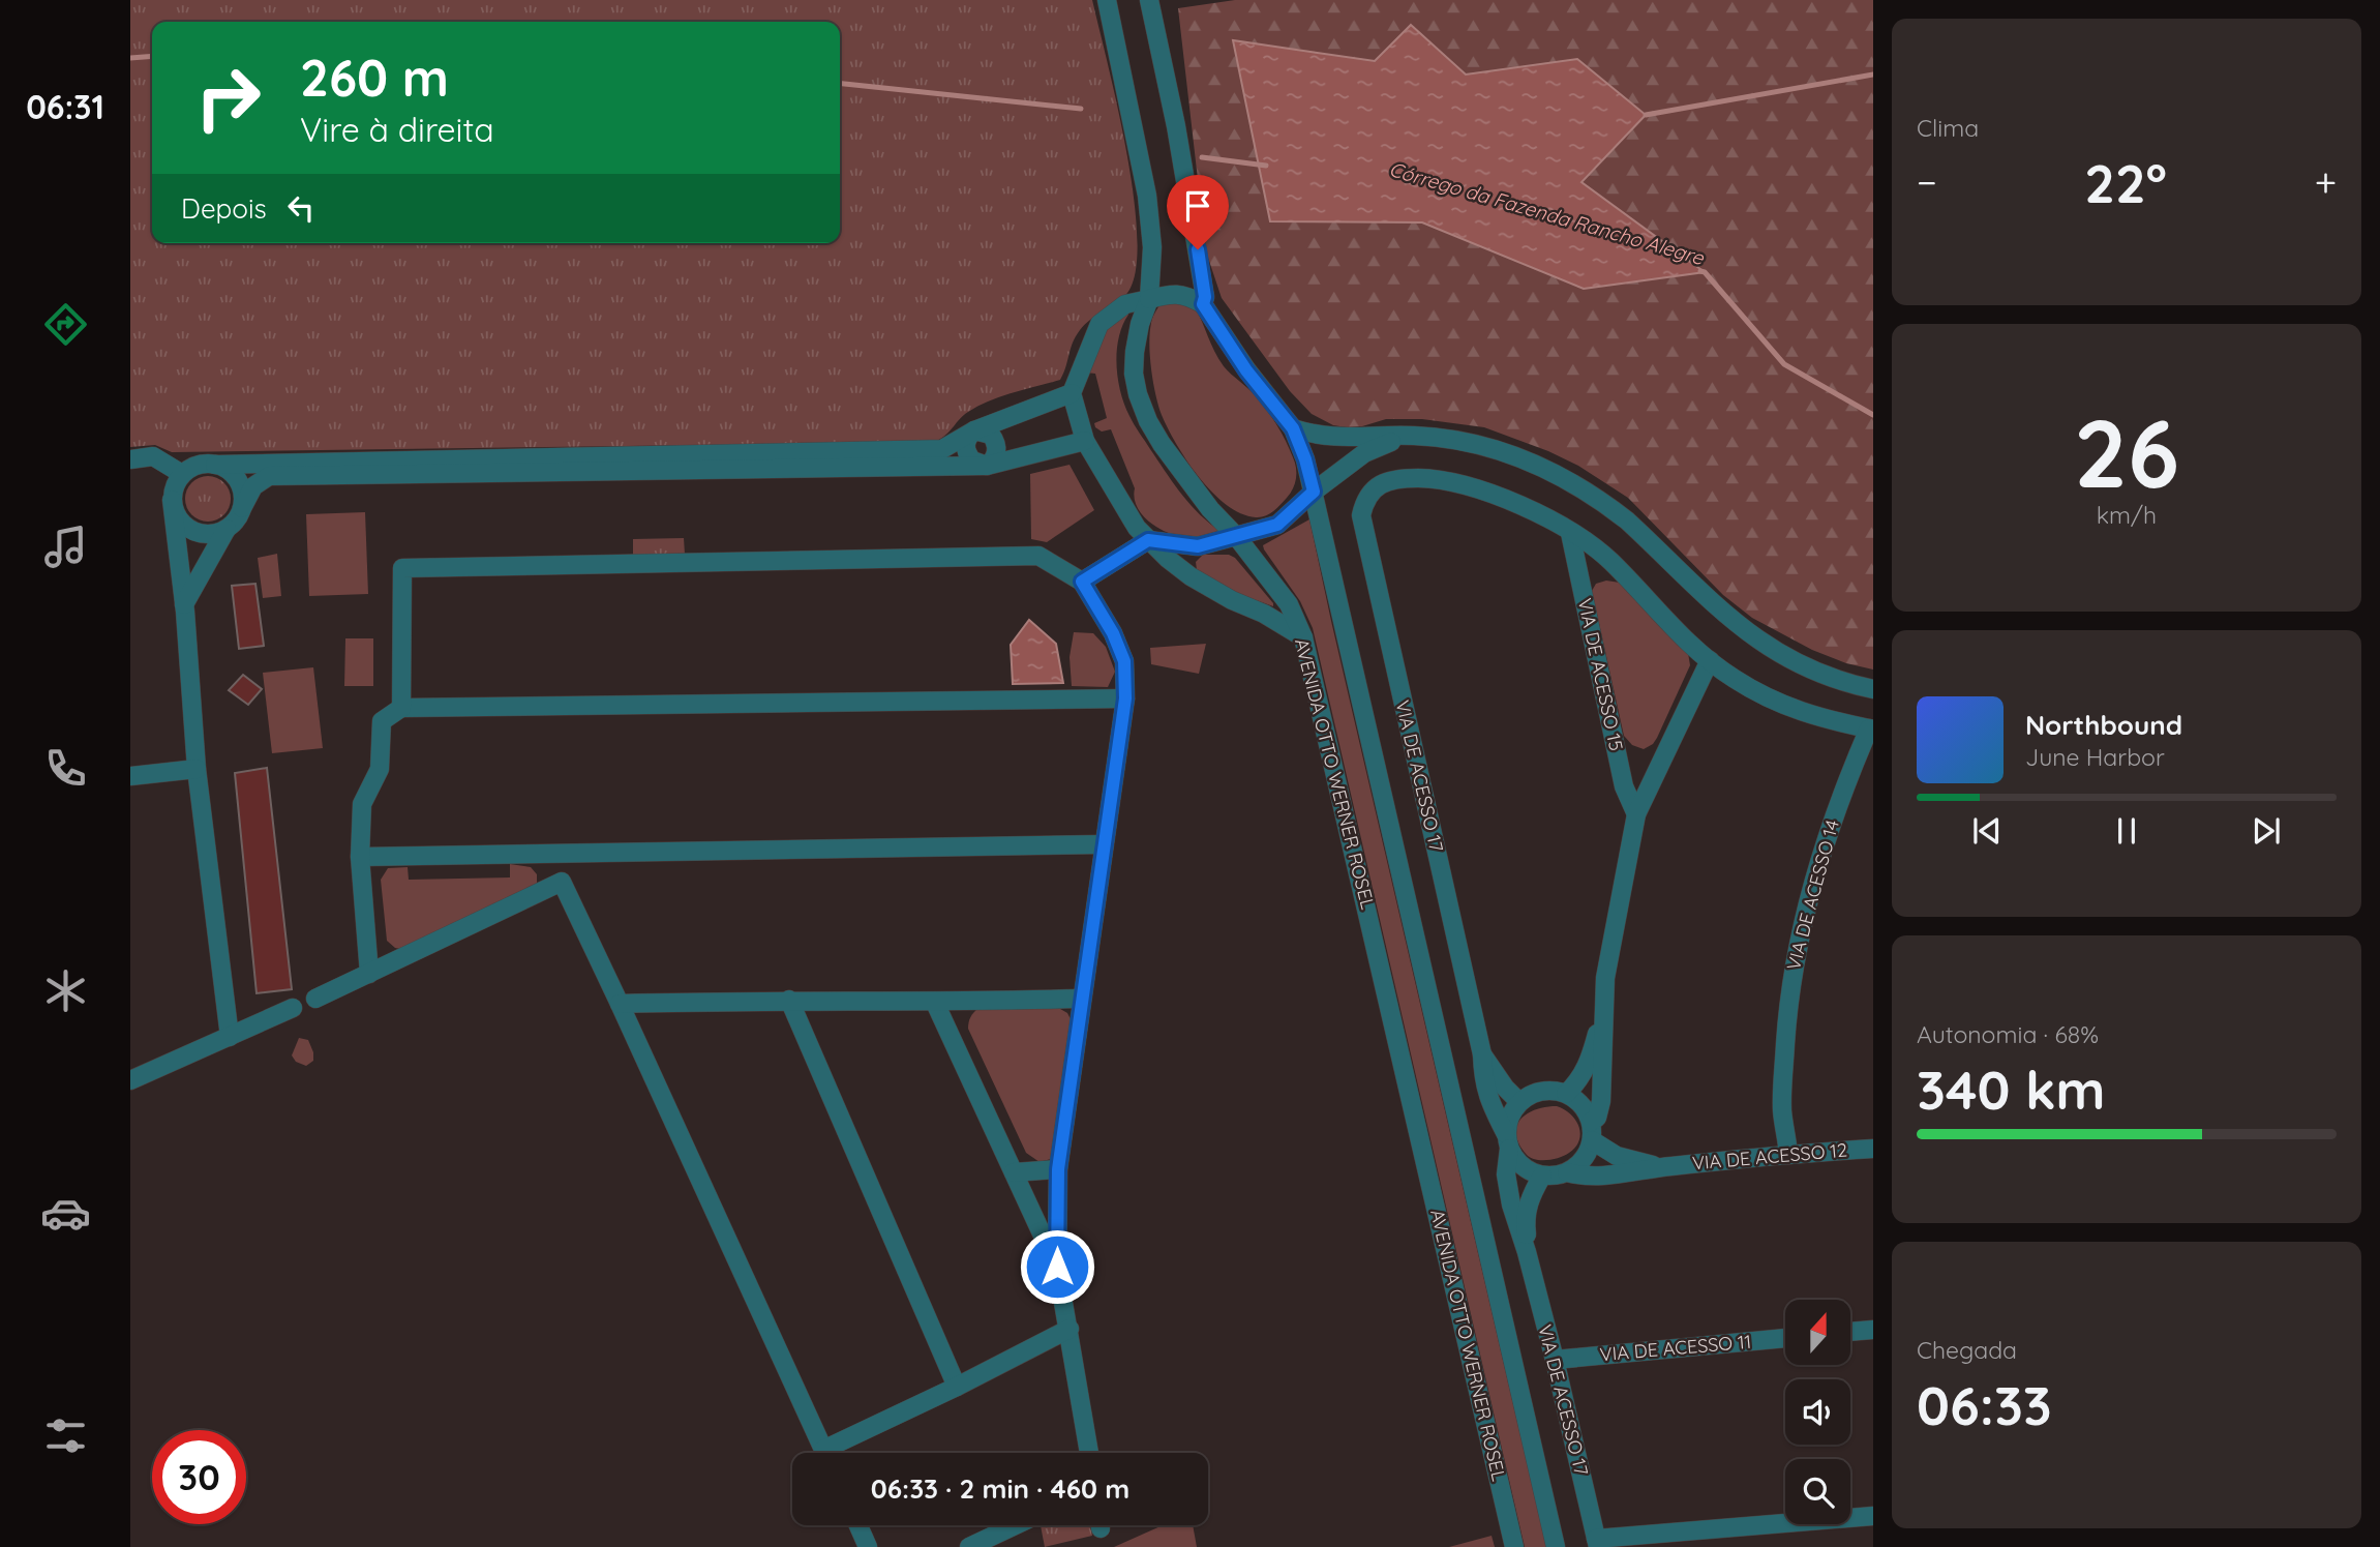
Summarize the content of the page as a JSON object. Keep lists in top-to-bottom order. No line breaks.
{"streets":{"street":["VIA DE ACESSO 15","AVENIDA OTTO WERNER ROSEL","VIA DE ACESSO 17","VIA DE ACESSO 14","VIA DE ACESSO 12","VIA DE ACESSO 11"]},"crossings":[["VIA DE ACESSO 15","VIA DE ACESSO 17"],["VIA DE ACESSO 17","VIA DE ACESSO 12"],["VIA DE ACESSO 17","VIA DE ACESSO 11"],["VIA DE ACESSO 14","VIA DE ACESSO 12"]],"water":["Córrego da Fazenda Rancho Alegre"],"north":"top","page":{"tabs":"06:31","tile":["Clima",["26","km/h"],["Autonomia · 68%","340 km"],["Chegada","06:33"]],"turn":["260 m","Vire à direita"],"heat":["−","22°","+"],"then":"Depois","song":["Northbound","June Harbor"],"limit":"30","trip":"06:33 · 2 min · 460 m"}}
